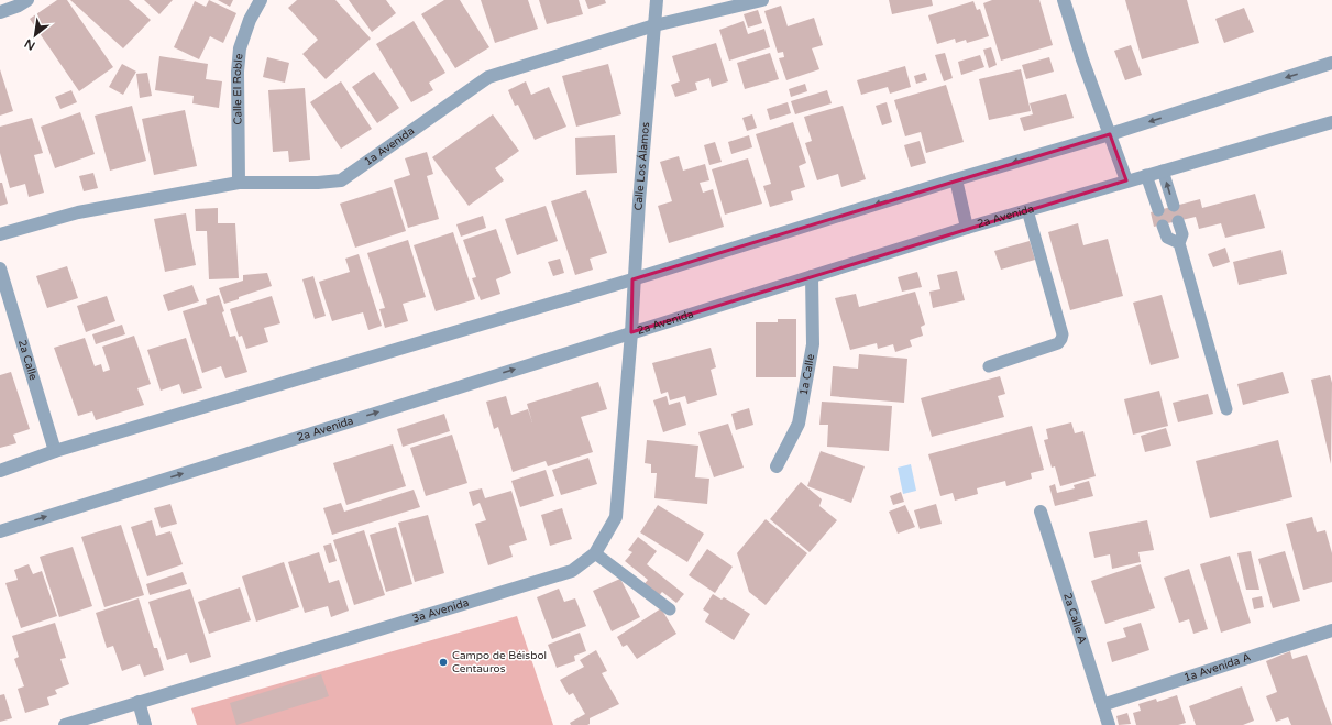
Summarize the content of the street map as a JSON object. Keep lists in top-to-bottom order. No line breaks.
{"streets":{"street":["Calle El Roble","1a Avenida","Calle Los Álamos","2a Avenida","2a Calle","1a Calle","3a Avenida","2a Calle A","1a Avenida A"]},"crossings":[["Calle El Roble","1a Avenida"],["1a Avenida","Calle Los Álamos"],["Calle Los Álamos","2a Avenida"],["Calle Los Álamos","3a Avenida"],["2a Avenida","1a Calle"],["2a Avenida","3a Avenida"],["2a Calle A","1a Avenida A"]],"places":["Campo de Béisbol Centauros"],"north":"bottom left"}
